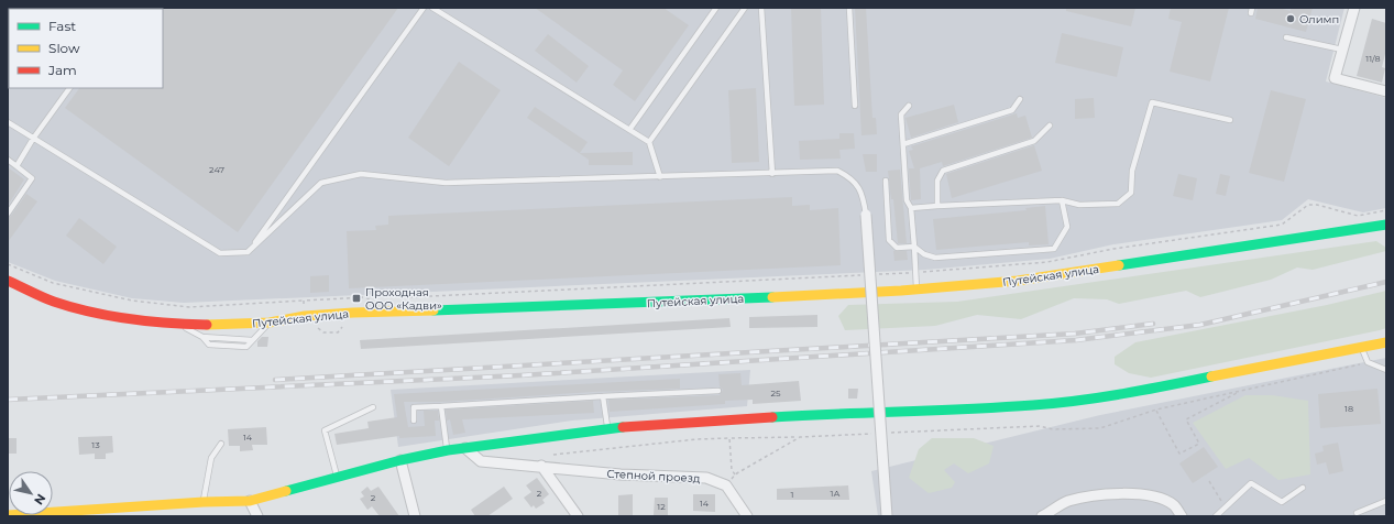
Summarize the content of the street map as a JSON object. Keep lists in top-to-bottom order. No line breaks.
{"streets":{"main road":["Путейская улица"],"street":["Степной проезд"]},"places":{"other":["Олимп"],"transit":["Проходная ООО «Кадви»"]},"house_numbers":["11/8","247","25","18","14","13","2","1А","1","2","14","12"],"legend":["Fast","Slow","Jam"],"north":"bottom right"}
